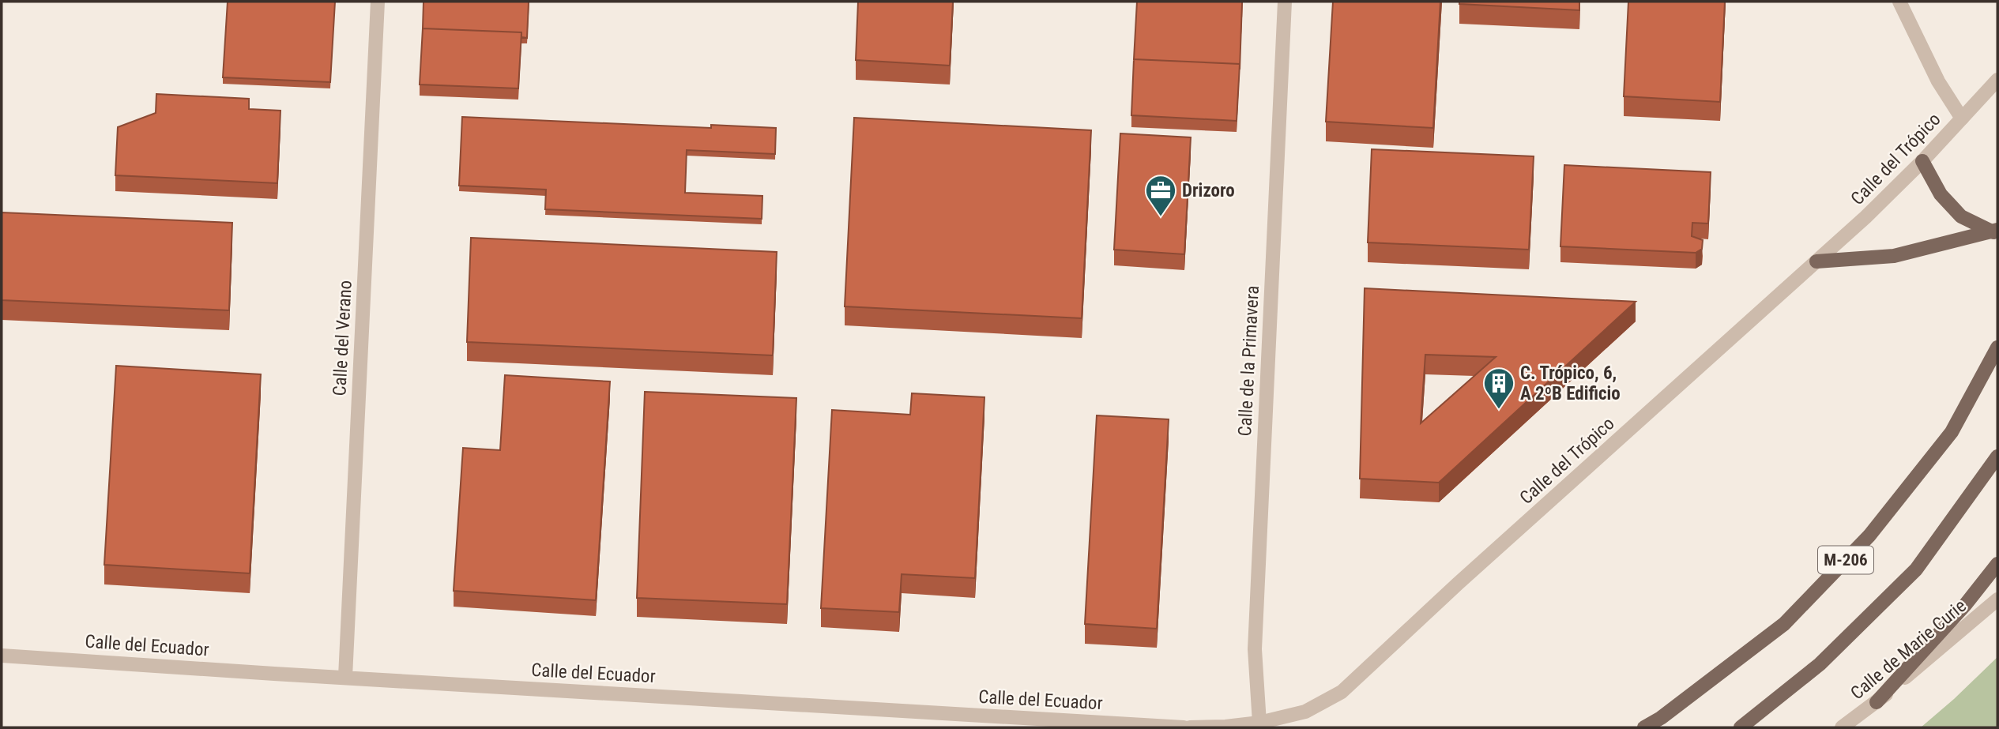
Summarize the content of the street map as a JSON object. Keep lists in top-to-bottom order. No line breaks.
{"streets":{"main road":["M-206"],"street":["Calle del Trópico","Calle del Verano","Calle de la Primavera","Calle del Ecuador","Calle de Marie Curie"]},"crossings":[["Calle del Trópico","Calle de la Primavera"],["Calle del Verano","Calle del Ecuador"]],"places":{"office":["Drizoro"],"building":["C. Trópico, 6, A 2ºB Edificio"]}}
